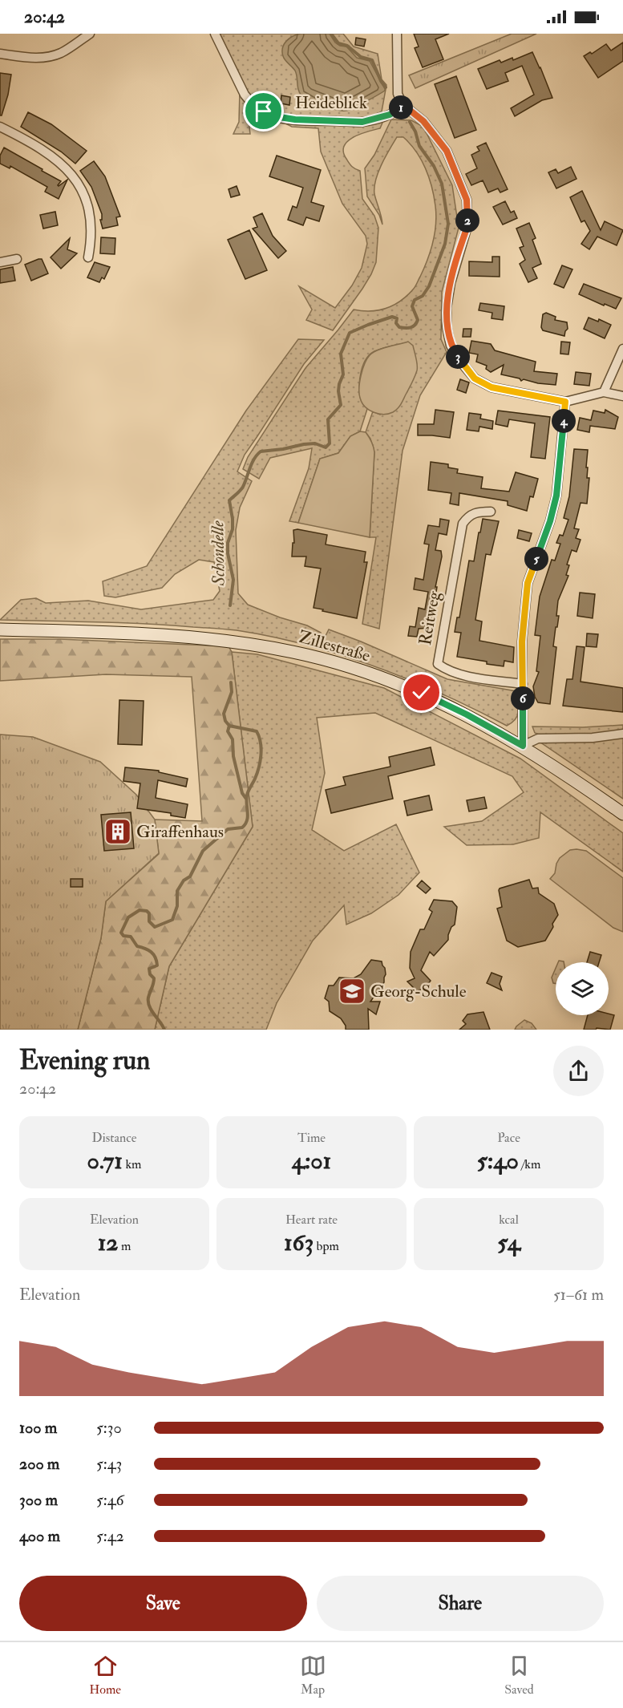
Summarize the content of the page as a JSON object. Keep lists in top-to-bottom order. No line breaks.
{"streets":{"main road":["Zillestraße"],"street":["Heideblick","Reitweg"]},"water":["Schondelle"],"places":{"building":["Giraffenhaus"],"school or university":["Georg-Schule"]},"page":{"status":"20:42","pins":["1","2","3","4","5","6"],"heading":["Evening run","20:42"],"stats":[["Distance","0.71 km"],["Time","4:01"],["Pace","5:40 /km"],["Elevation","12 m"],["Heart rate","163 bpm"],["kcal","54"]],"chart":["Elevation","51–61 m"],"list":[{"name":"100 m","note":"5:30"},{"name":"200 m","note":"5:43"},{"name":"300 m","note":"5:46"},{"name":"400 m","note":"5:42"}],"buttons":["Save","Share"],"tabs":["Home","Map","Saved"]}}
